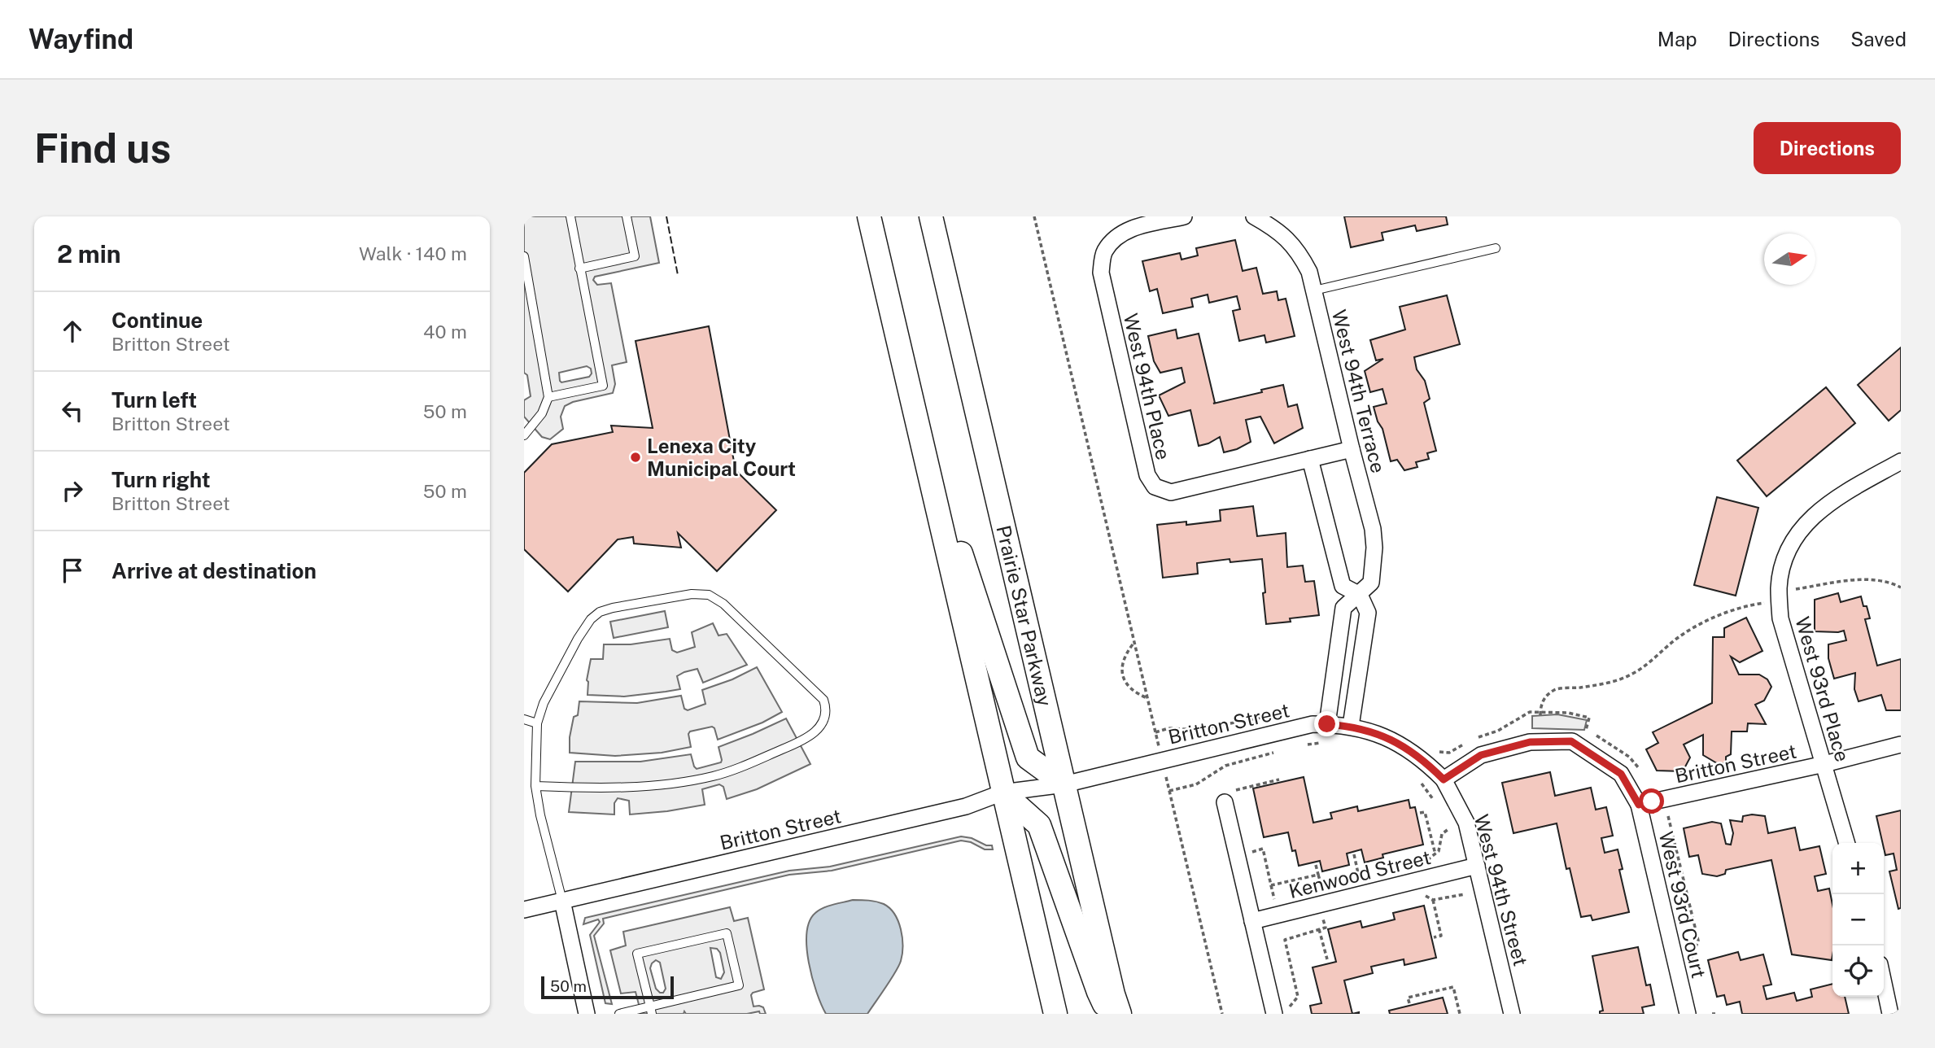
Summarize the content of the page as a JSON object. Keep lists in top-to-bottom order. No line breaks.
{"streets":{"main road":["Prairie Star Parkway"],"street":["West 94th Place","West 94th Terrace","West 93rd Place","Britton Street","Kenwood Street","West 94th Street","West 93rd Court"]},"crossings":[["West 94th Place","West 94th Terrace"],["West 94th Terrace","Britton Street"],["Prairie Star Parkway","Britton Street"],["West 93rd Place","Britton Street"],["Britton Street","West 94th Street"],["Britton Street","West 93rd Court"],["Kenwood Street","West 94th Street"]],"places":["Lenexa City Municipal Court"],"scale_bar":"50 m","north":"right","page":{"header":"Wayfind","nav":["Map","Directions","Saved"],"buttons":"Directions","title":"Find us","heading":["2 min","Walk · 140 m"],"list":[["Continue","Britton Street","40 m"],["Turn left","Britton Street","50 m"],["Turn right","Britton Street","50 m"],"Arrive at destination"],"map_buttons":["+","−"],"scale":"50 m"}}
